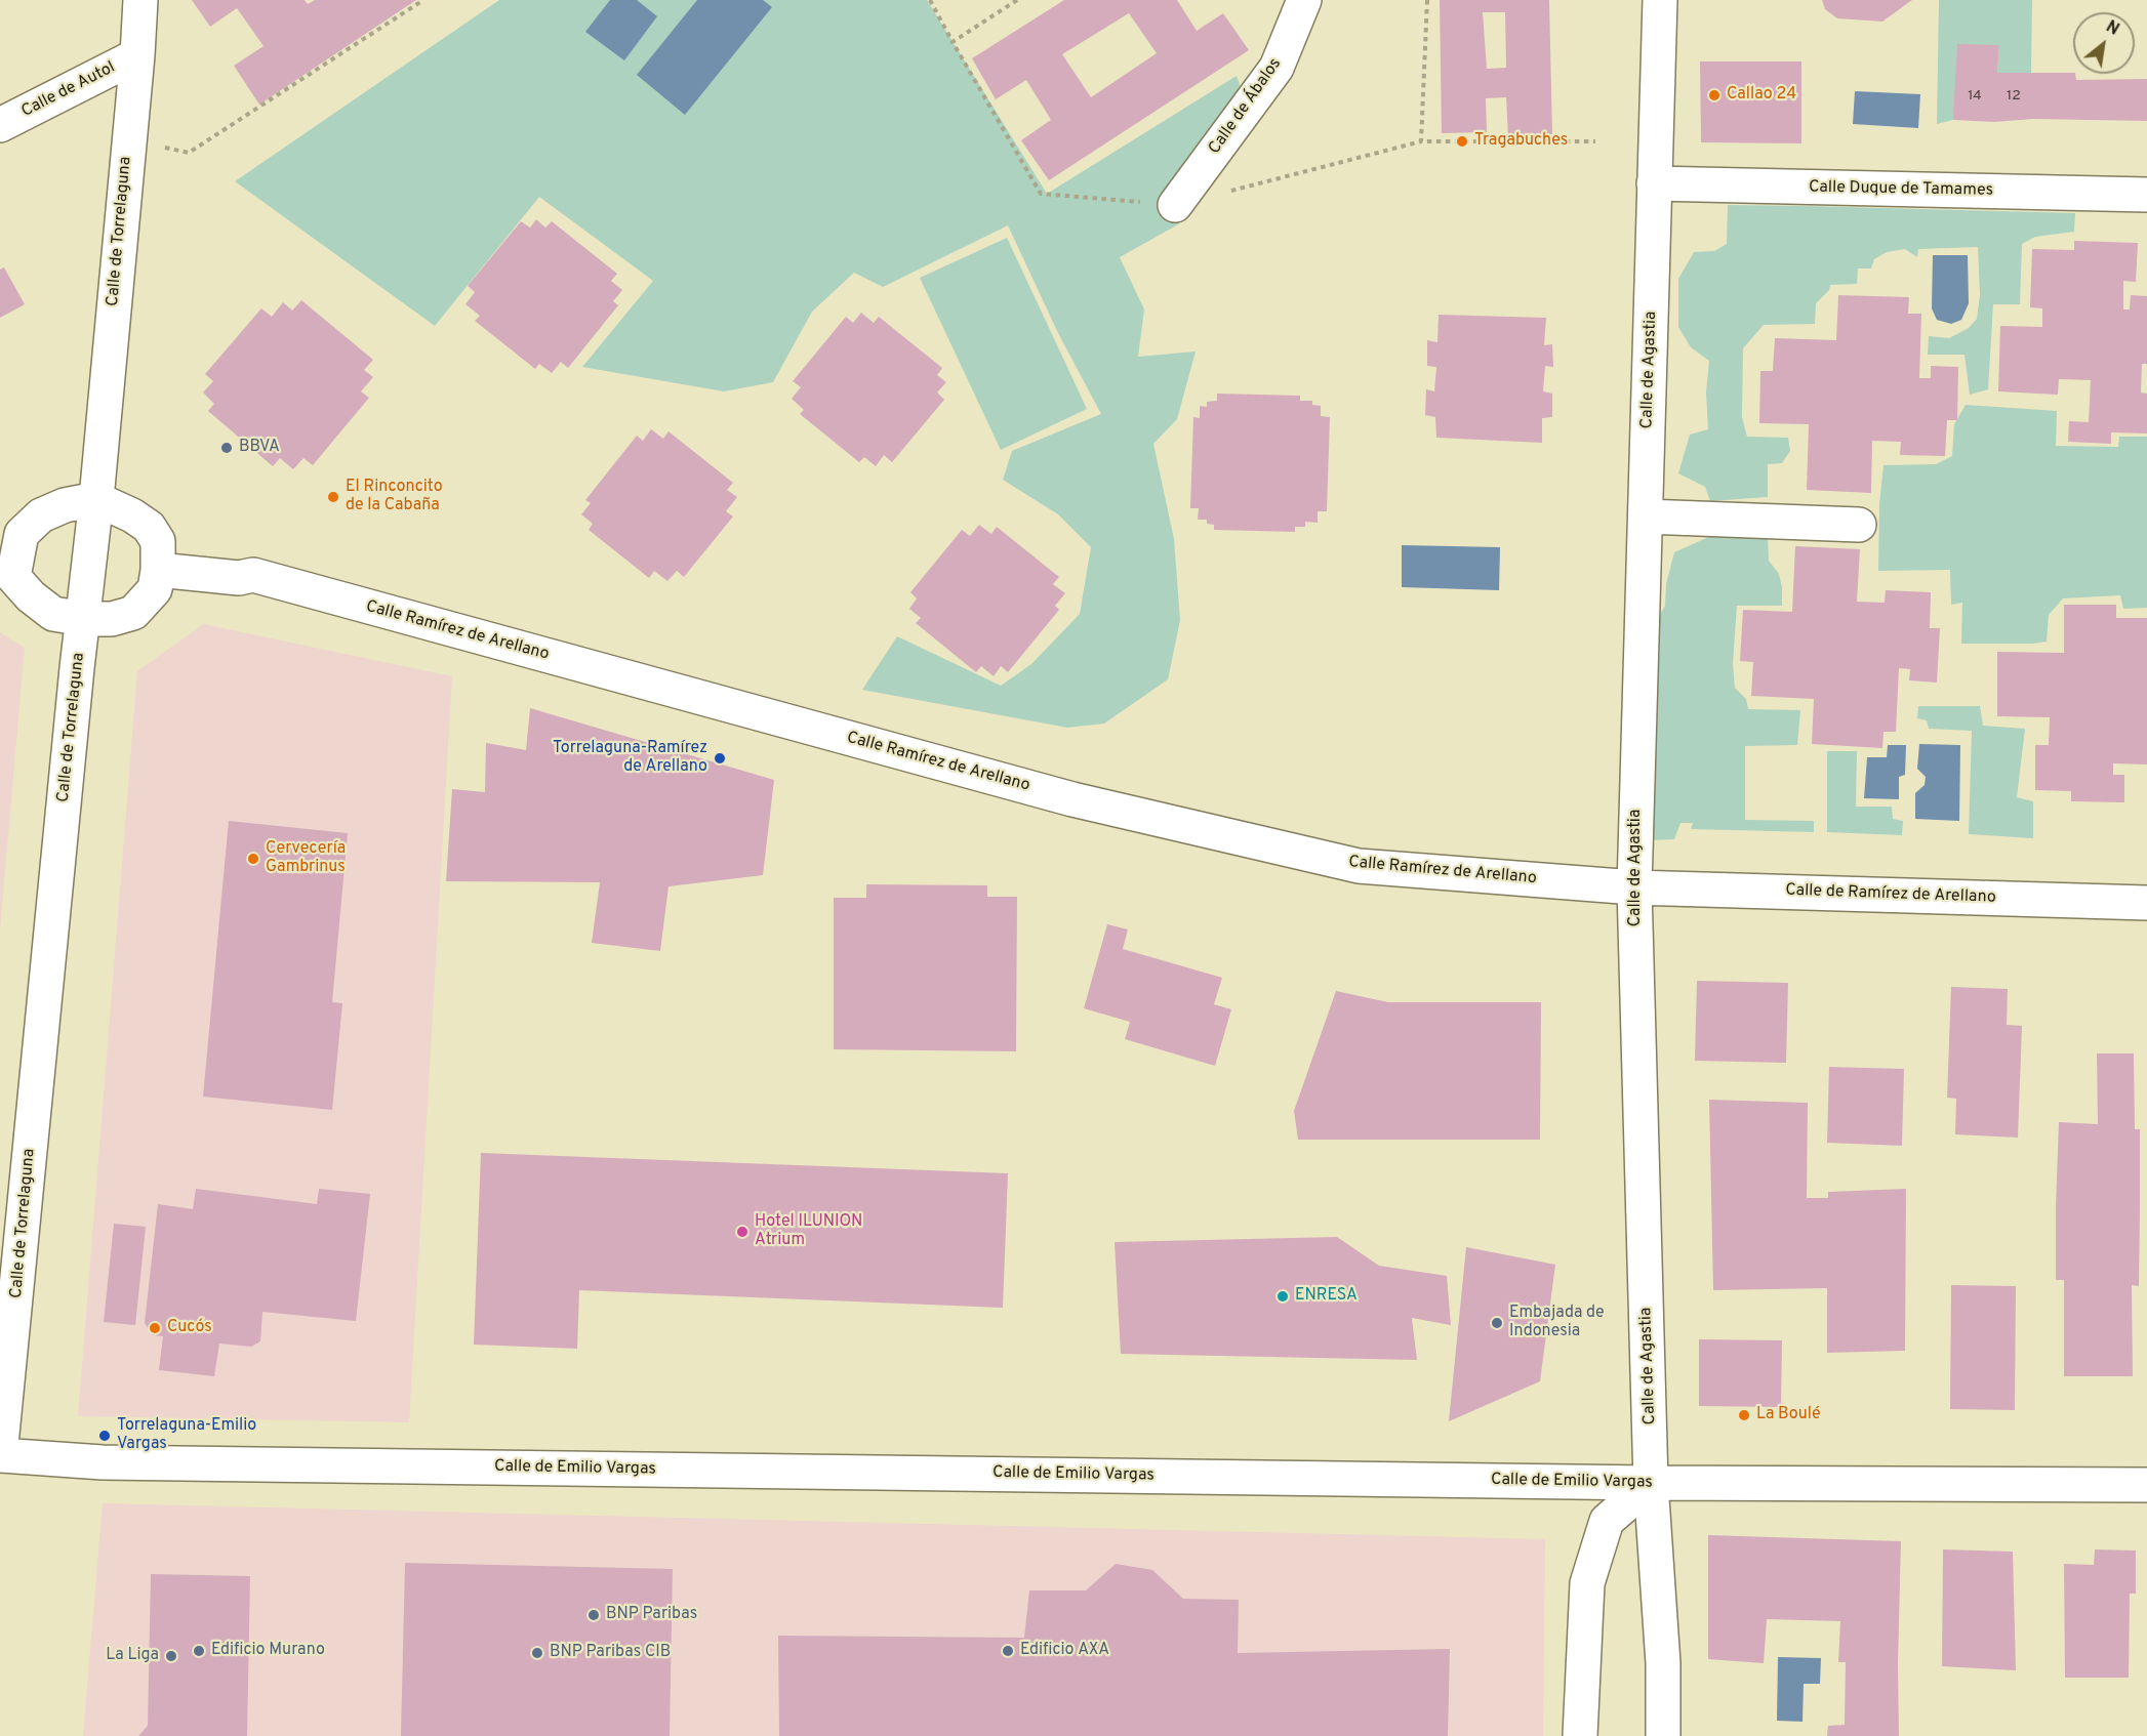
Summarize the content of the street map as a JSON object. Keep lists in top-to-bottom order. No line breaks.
{"streets":{"main road":["Calle de Autol","Calle de Ábalos","Calle Duque de Tamames","Calle de Torrelaguna","Calle de Agastia","Calle Ramírez de Arellano","Calle de Ramírez de Arellano","Calle de Emilio Vargas"]},"crossings":[["Calle de Autol","Calle de Torrelaguna"],["Calle Duque de Tamames","Calle de Agastia"],["Calle de Torrelaguna","Calle de Emilio Vargas"],["Calle de Agastia","Calle Ramírez de Arellano"],["Calle de Agastia","Calle de Ramírez de Arellano"],["Calle de Agastia","Calle de Emilio Vargas"],["Calle Ramírez de Arellano","Calle de Ramírez de Arellano"]],"places":["Callao 24","Tragabuches","BBVA","El Rinconcito de la Cabaña","Torrelaguna-Ramírez de Arellano","Cervecería Gambrinus","Hotel ILUNION Atrium","ENRESA","Embajada de Indonesia","Cuco´s","La Boulé","Torrelaguna-Emilio Vargas","BNP Paribas","Edificio Murano","Edificio AXA","BNP Paribas CIB","La Liga"],"house_numbers":["14","12"],"north":"top right"}
